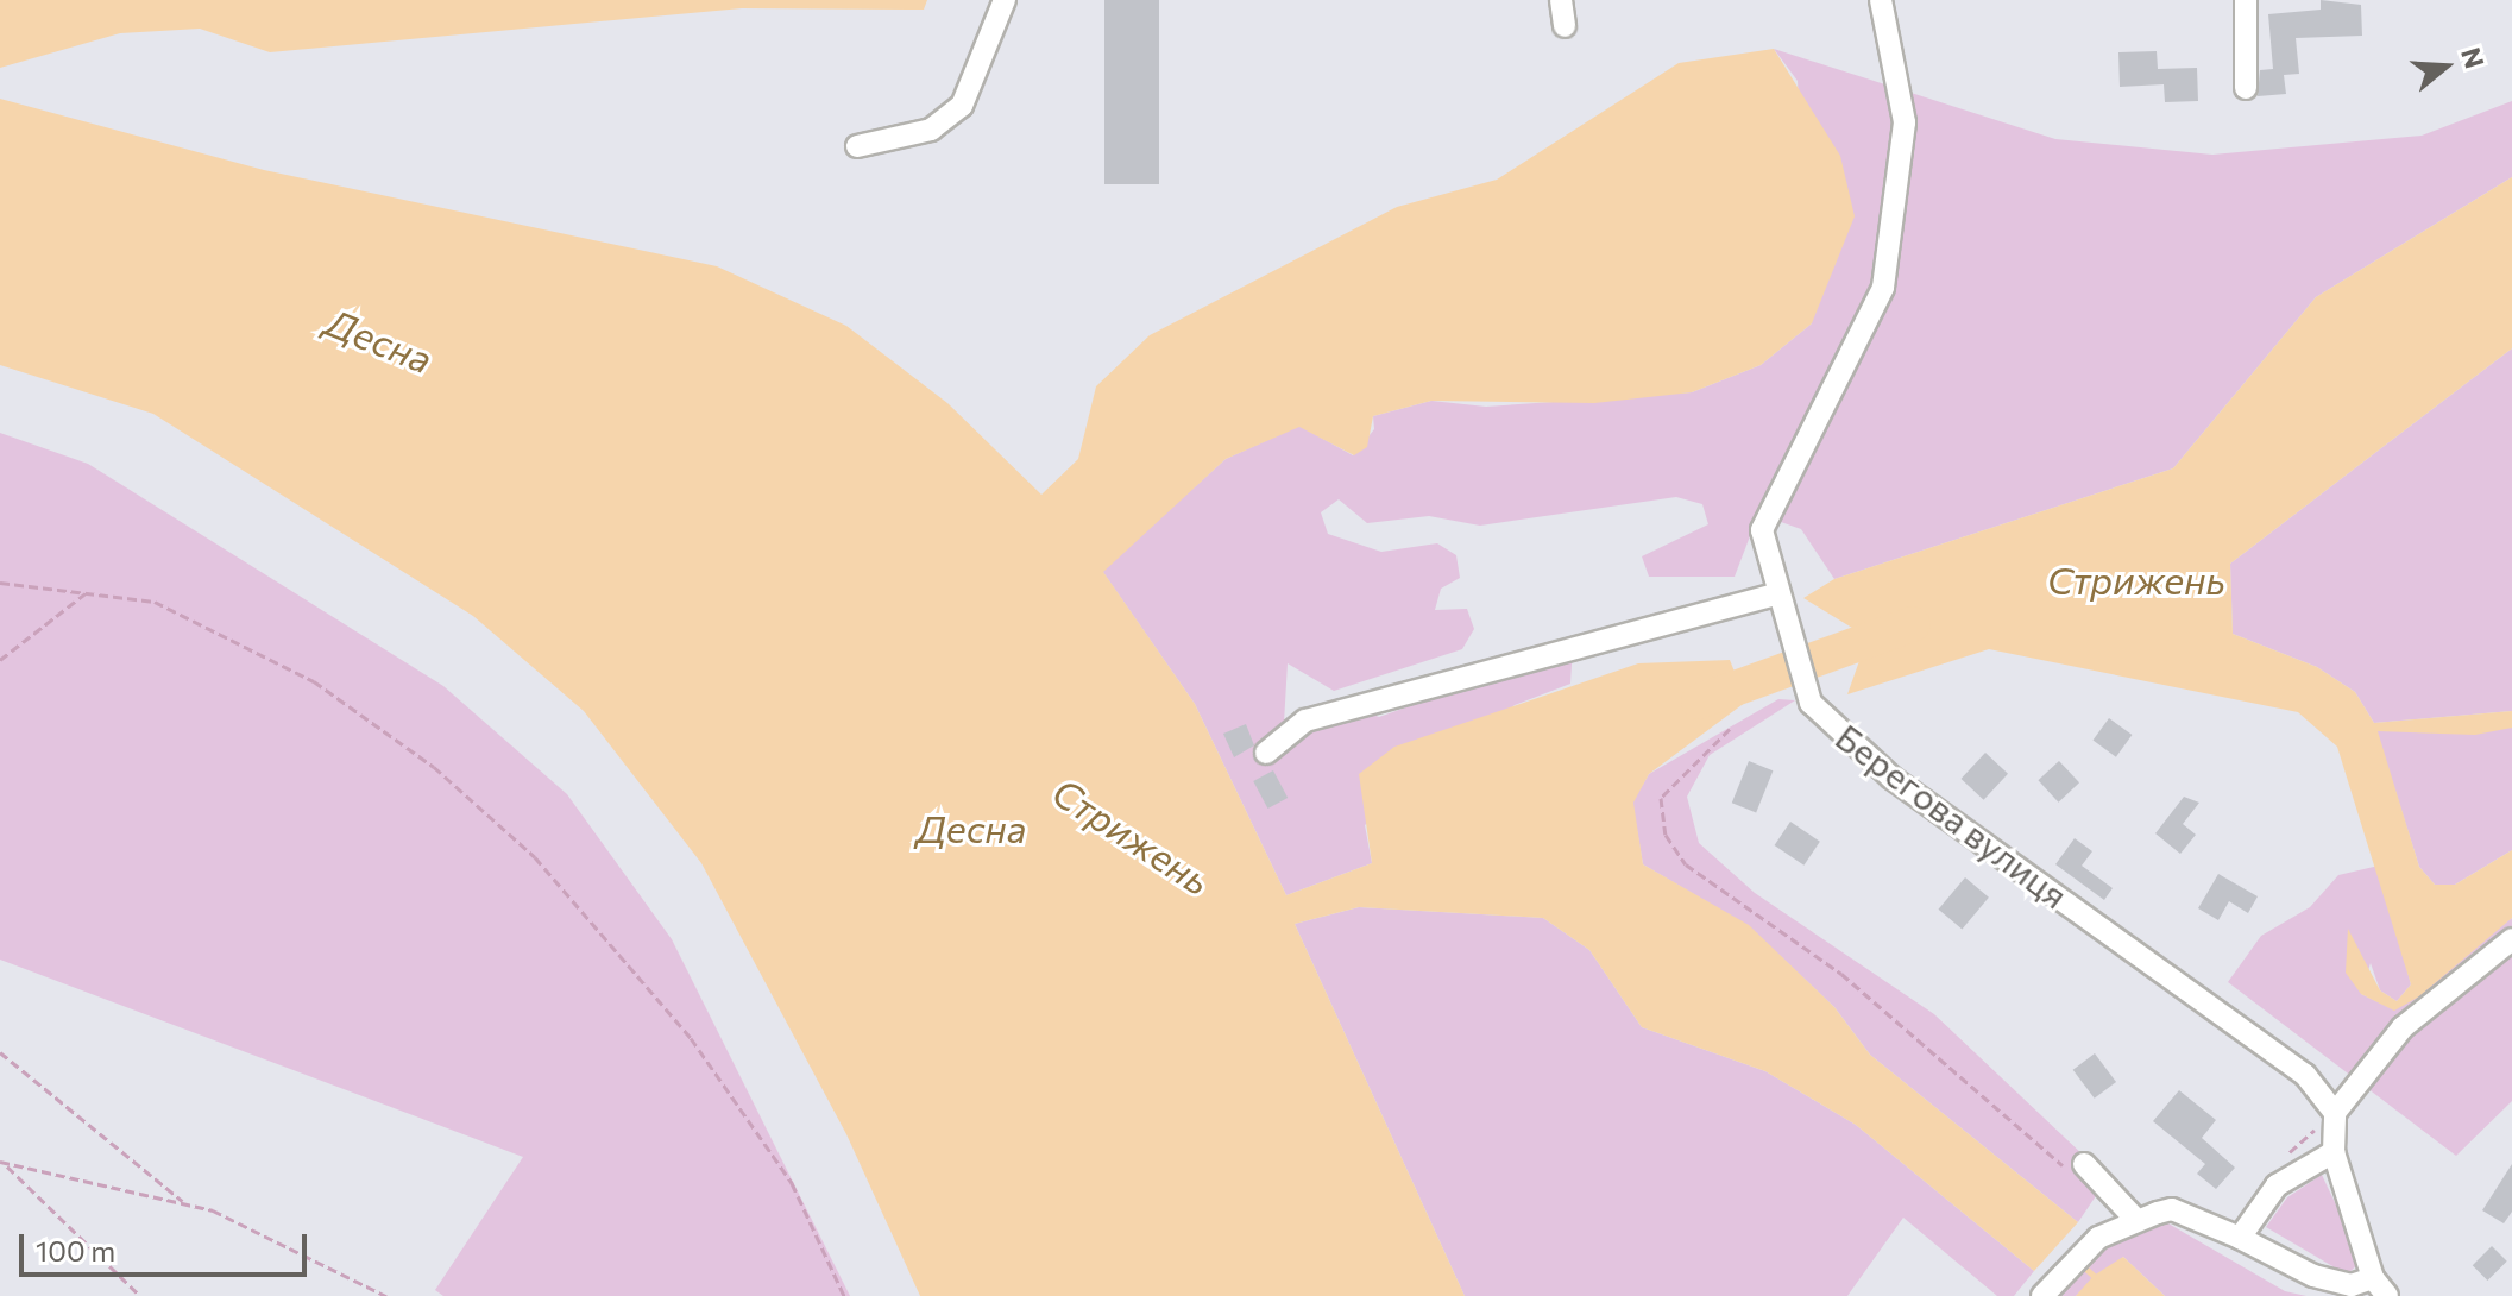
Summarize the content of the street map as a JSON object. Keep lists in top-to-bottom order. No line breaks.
{"streets":{"street":["Берегова вулиця"]},"water":["Десна","Стрижень"],"scale_bar":"100 m","north":"right"}
